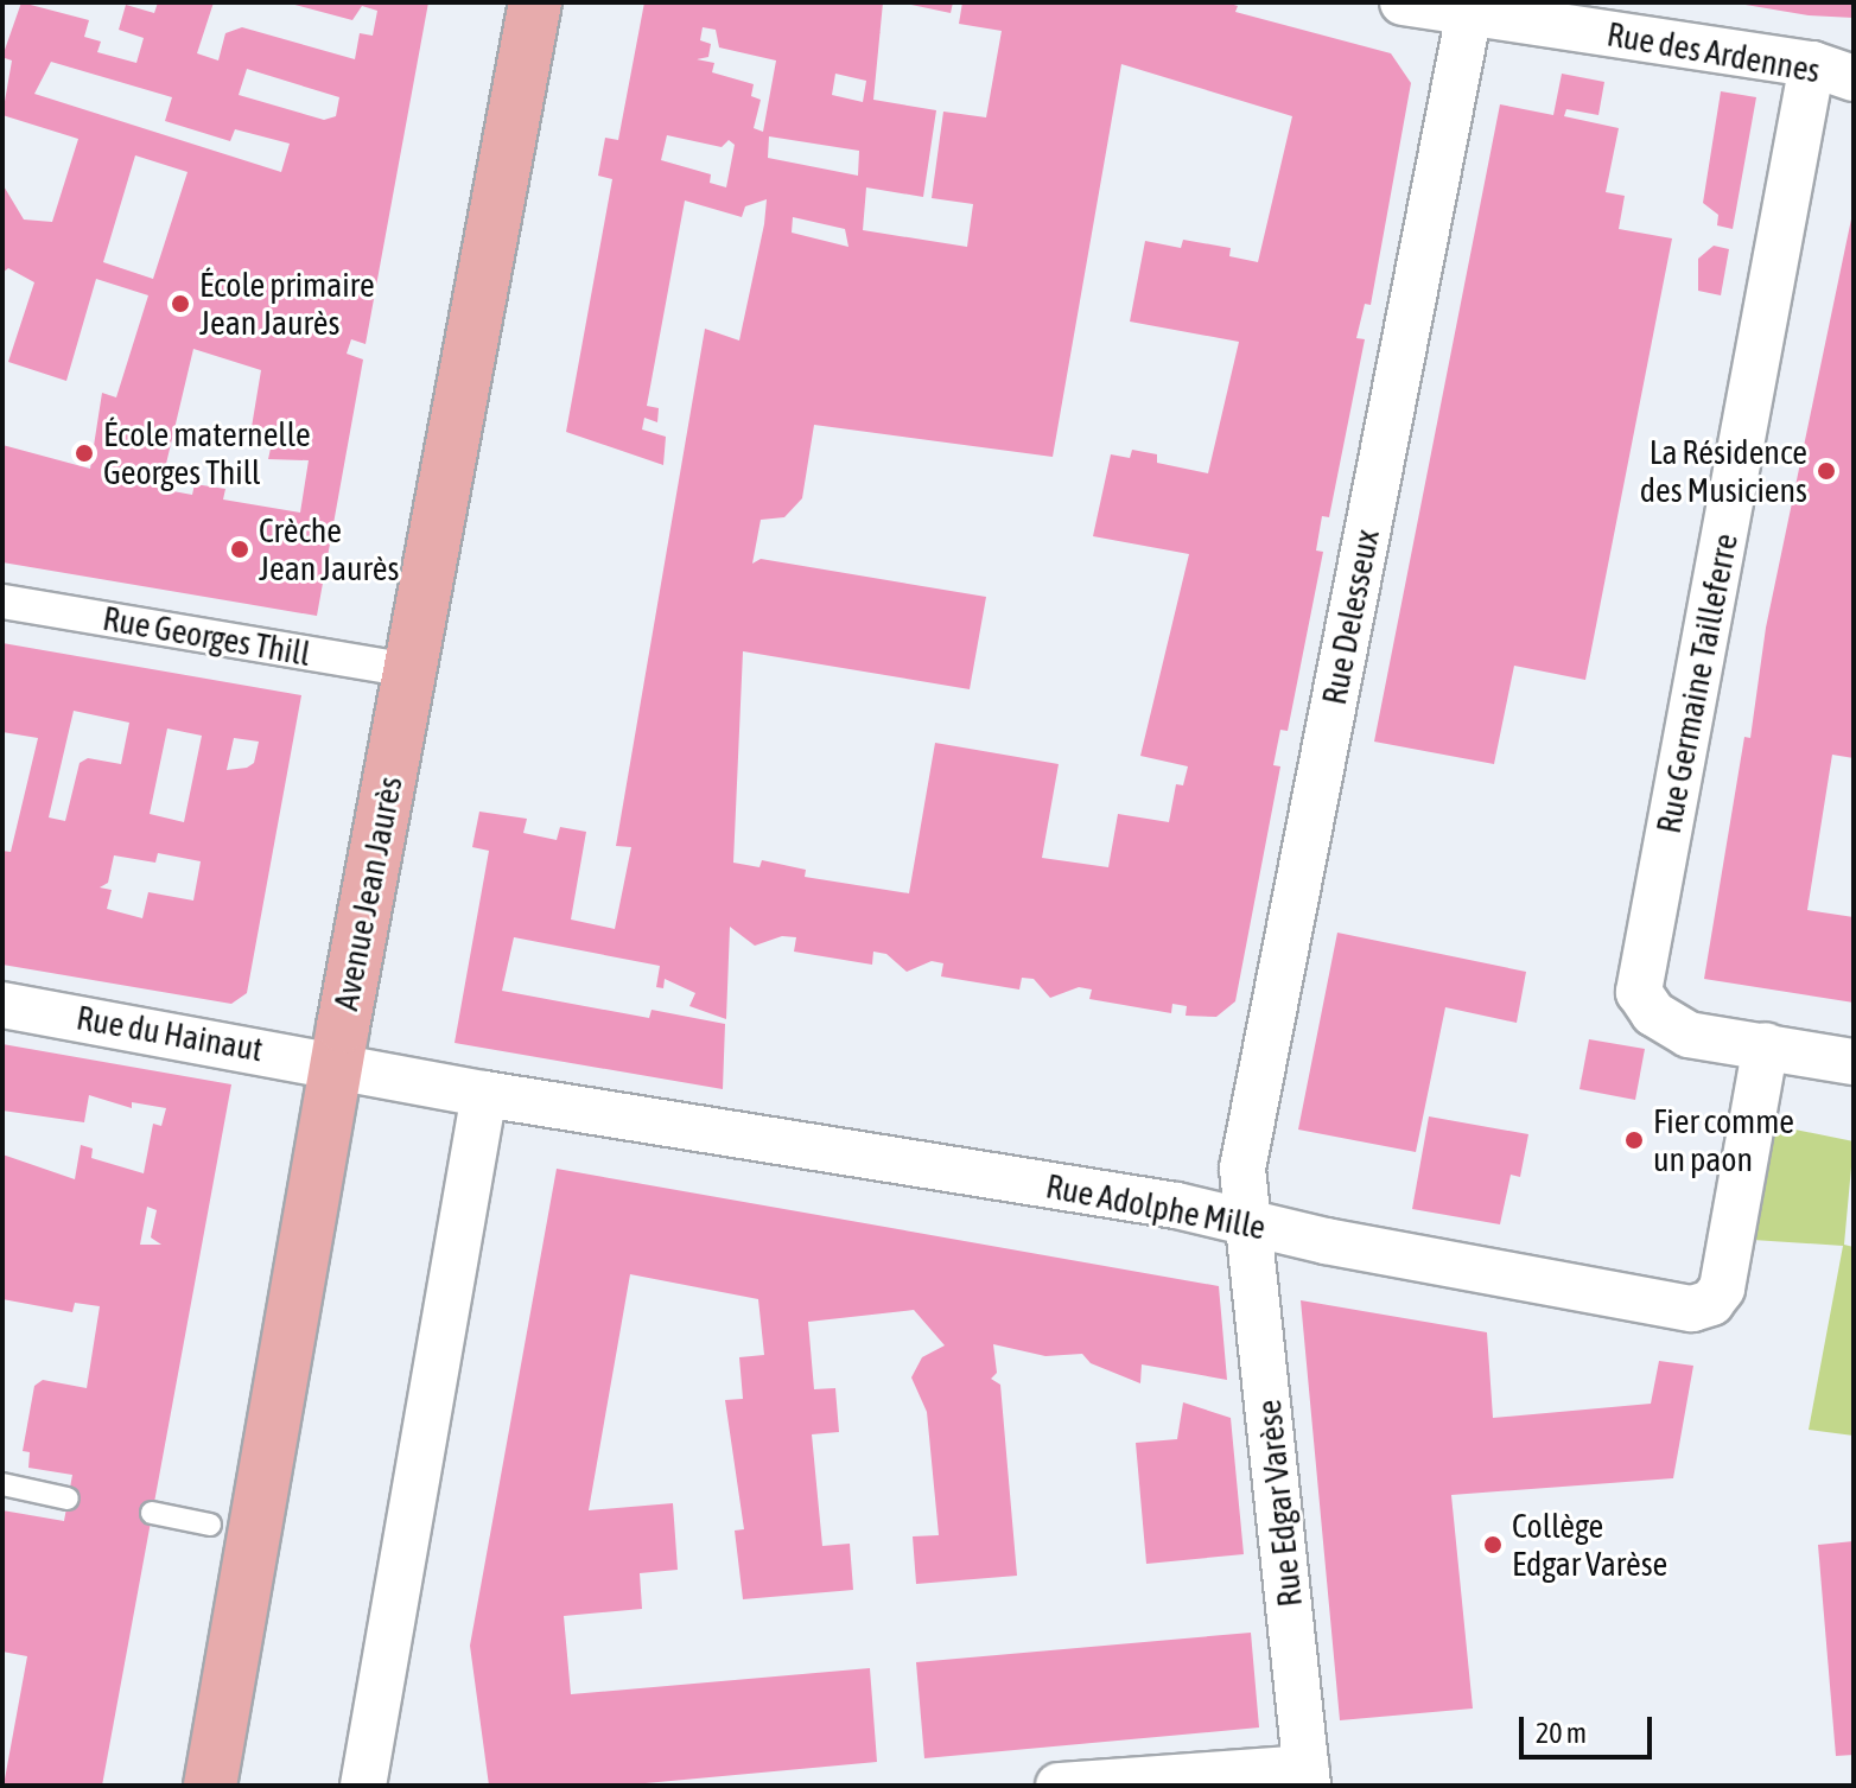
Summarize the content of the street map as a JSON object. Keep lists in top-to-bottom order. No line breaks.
{"streets":{"main road":["Avenue Jean Jaurès"],"street":["Rue des Ardennes","Rue Delesseux","Rue Georges Thill","Rue Germaine Tailleferre","Rue du Hainaut","Rue Adolphe Mille","Rue Edgar Varèse"]},"crossings":[["Rue des Ardennes","Rue Delesseux"],["Rue des Ardennes","Rue Germaine Tailleferre"],["Rue Delesseux","Rue Adolphe Mille"],["Rue Delesseux","Rue Edgar Varèse"],["Rue Georges Thill","Avenue Jean Jaurès"],["Rue Germaine Tailleferre","Rue Adolphe Mille"],["Avenue Jean Jaurès","Rue du Hainaut"],["Avenue Jean Jaurès","Rue Adolphe Mille"],["Rue du Hainaut","Rue Adolphe Mille"],["Rue Adolphe Mille","Rue Edgar Varèse"]],"places":["École primaire Jean Jaurès","École maternelle Georges Thill","La Résidence des Musiciens","Crèche Jean Jaurès","Fier comme un paon","Collège Edgar Varèse"],"scale_bar":"20 m"}
